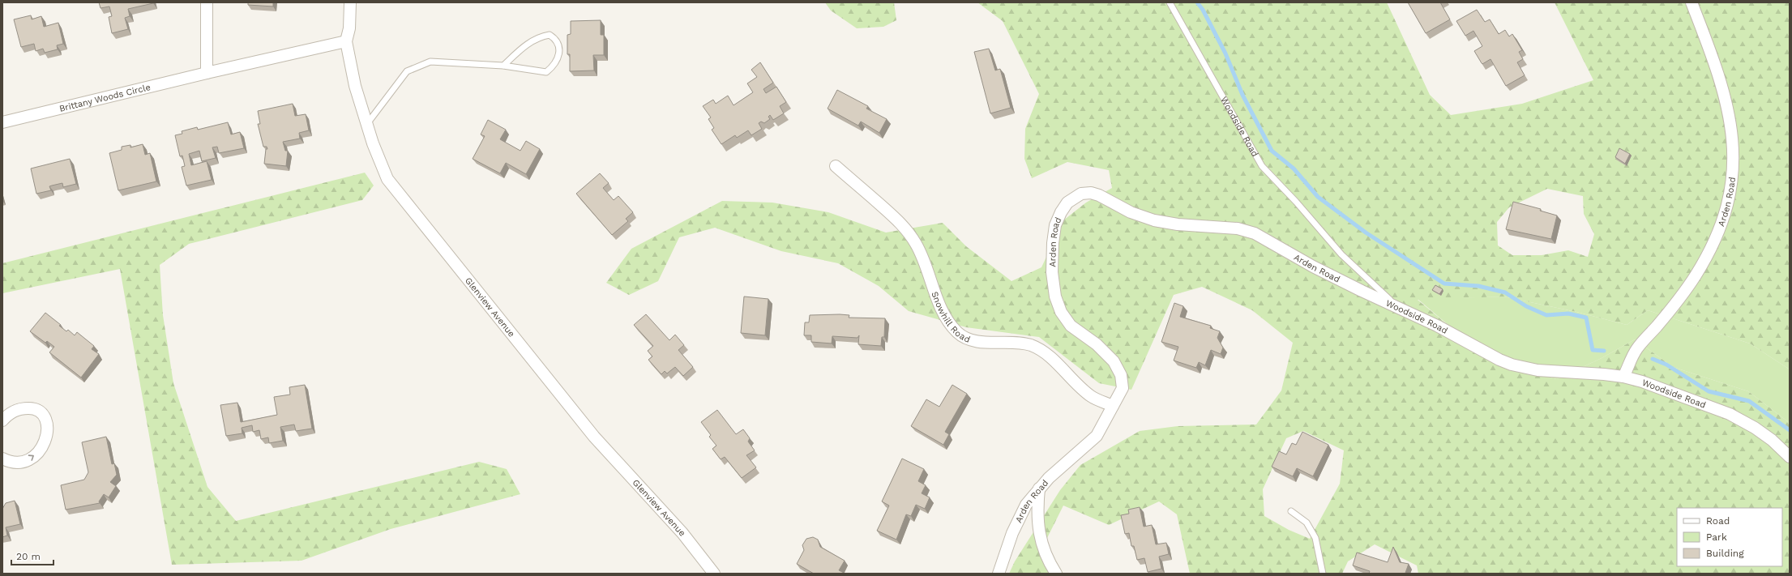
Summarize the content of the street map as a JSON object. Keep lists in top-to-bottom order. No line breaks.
{"streets":{"street":["Brittany Woods Circle","Woodside Road","Arden Road","Glenview Avenue","Snowhill Road"]},"crossings":[["Brittany Woods Circle","Glenview Avenue"],["Woodside Road","Arden Road"],["Arden Road","Snowhill Road"]],"legend":["Road","Park","Building"],"scale_bar":"20 m"}
